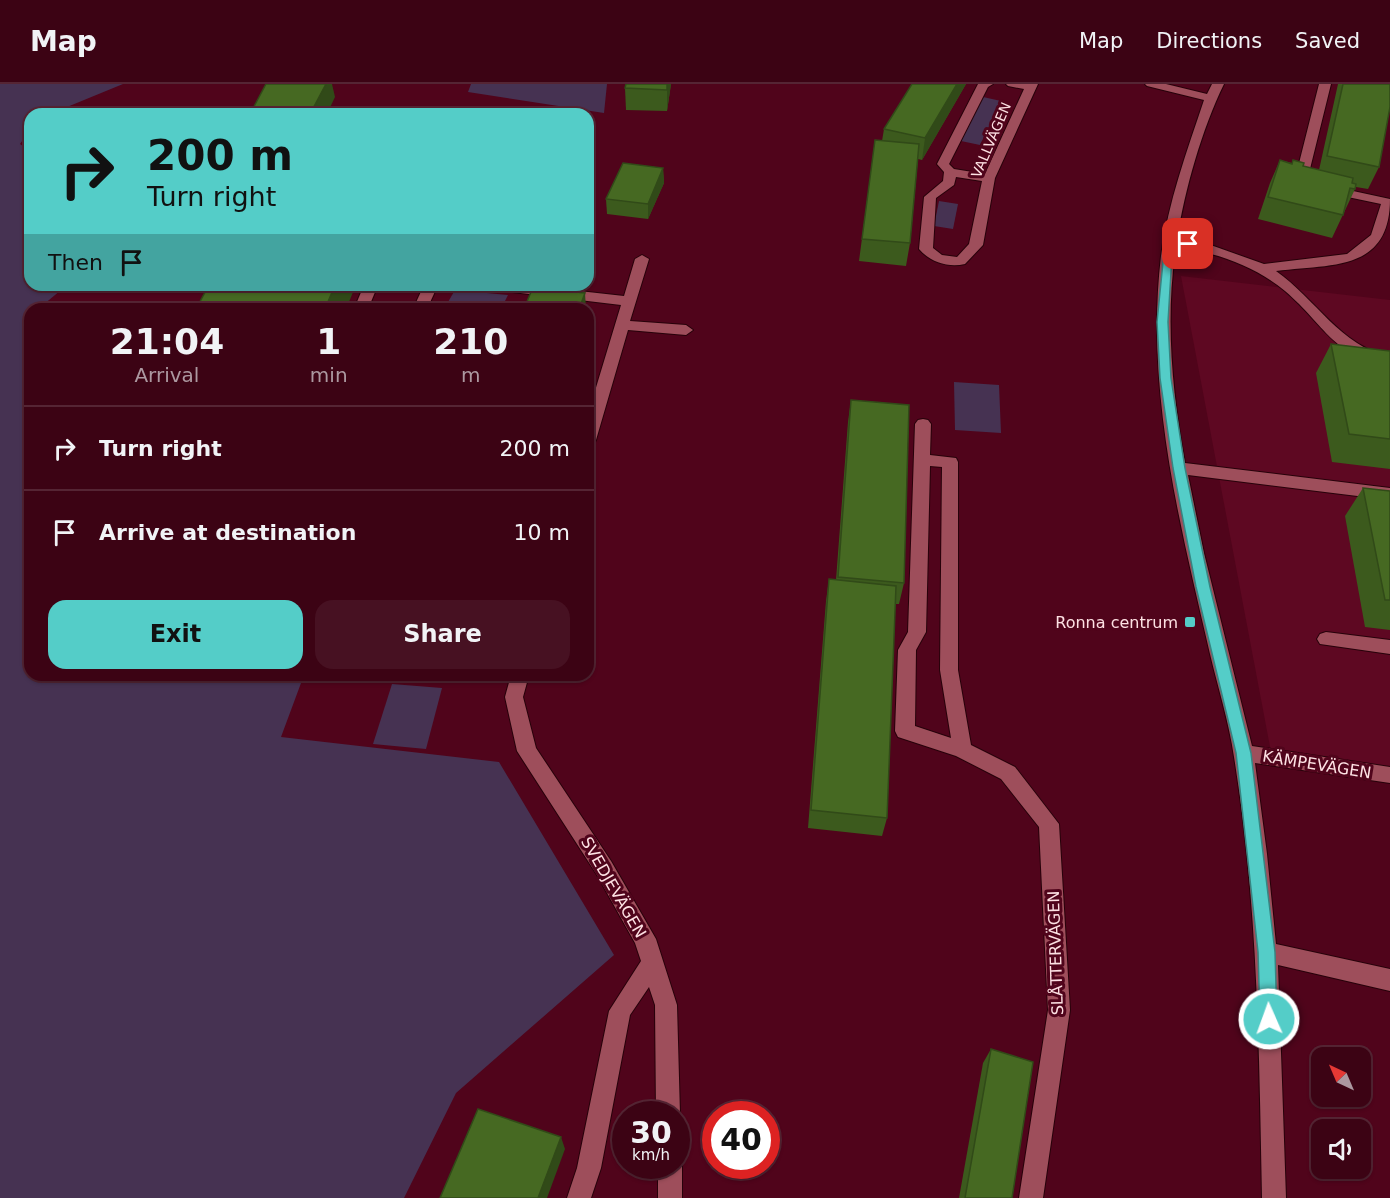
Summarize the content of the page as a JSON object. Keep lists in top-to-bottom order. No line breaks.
{"streets":{"street":["VALLVÄGEN","KÄMPEVÄGEN","SVEDJEVÄGEN","SLÅTTERVÄGEN"]},"places":{"transit":["Ronna centrum"]},"north":"top left","page":{"header":"Map","nav":["Map","Directions","Saved"],"turn":["200 m","Turn right"],"then":"Then","eta":["21:04","Arrival","1","min","210","m"],"list":[{"name":"Turn right","value":"200 m"},{"name":"Arrive at destination","value":"10 m"}],"buttons":["Exit","Share"],"speed":"30 km/h","limit":"40"}}
